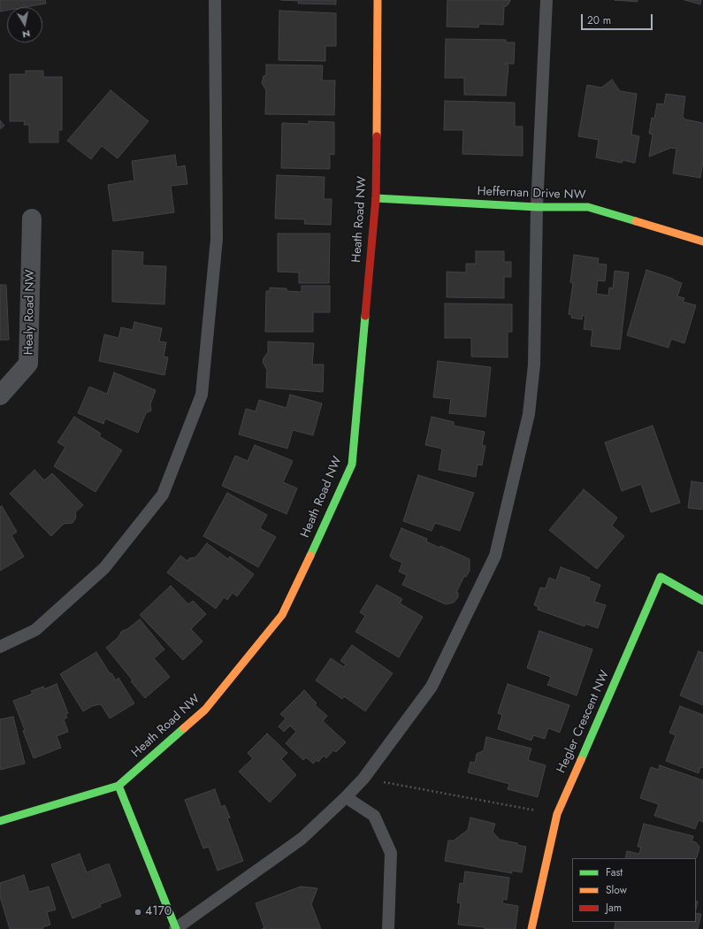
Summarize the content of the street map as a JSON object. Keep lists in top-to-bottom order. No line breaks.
{"streets":{"street":["Heffernan Drive NW","Heath Road NW","Healy Road NW","Hegler Crescent NW"]},"crossings":[["Heffernan Drive NW","Heath Road NW"]],"places":["4170"],"legend":["Fast","Slow","Jam"],"scale_bar":"20 m","north":"bottom"}
